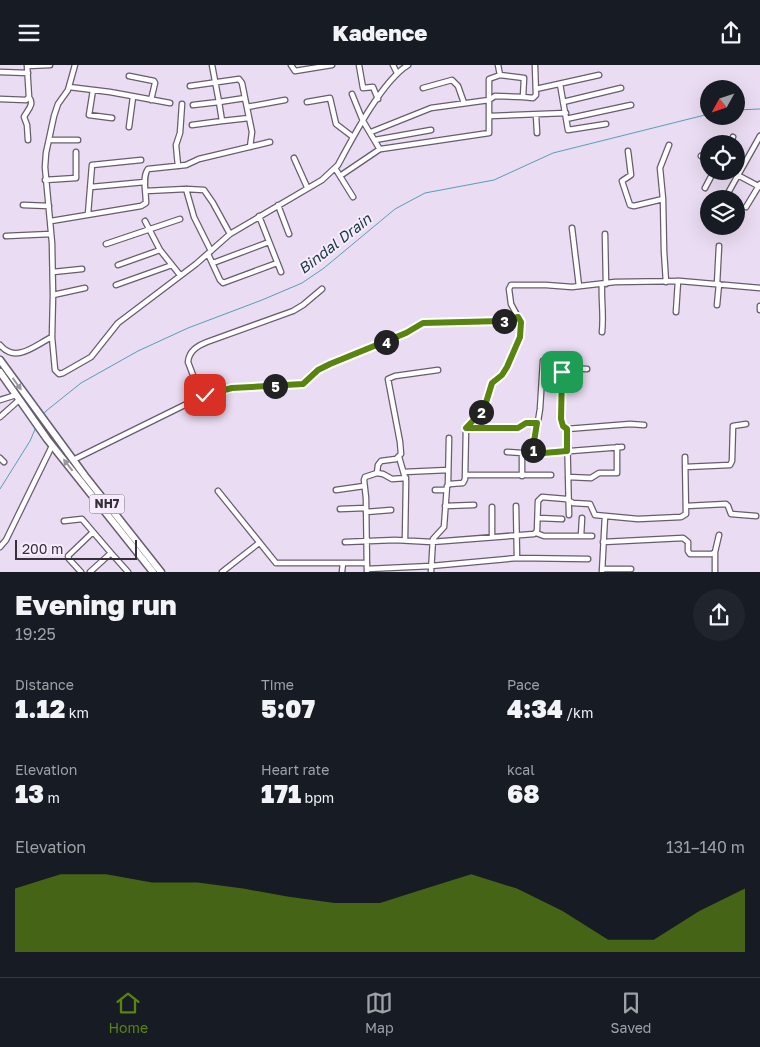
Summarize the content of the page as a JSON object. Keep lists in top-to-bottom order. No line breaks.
{"streets":{"highway":["NH7"]},"water":["Bindal Drain"],"scale_bar":"200 m","north":"bottom left","page":{"header":"Kadence","pins":["3","4","5","2","1"],"scale":"200 m","heading":["Evening run","19:25"],"stats":[["Distance","1.12 km"],["Time","5:07"],["Pace","4:34 /km"],["Elevation","13 m"],["Heart rate","171 bpm"],["kcal","68"]],"chart":["Elevation","131–140 m"],"tabs":["Home","Map","Saved"]}}
